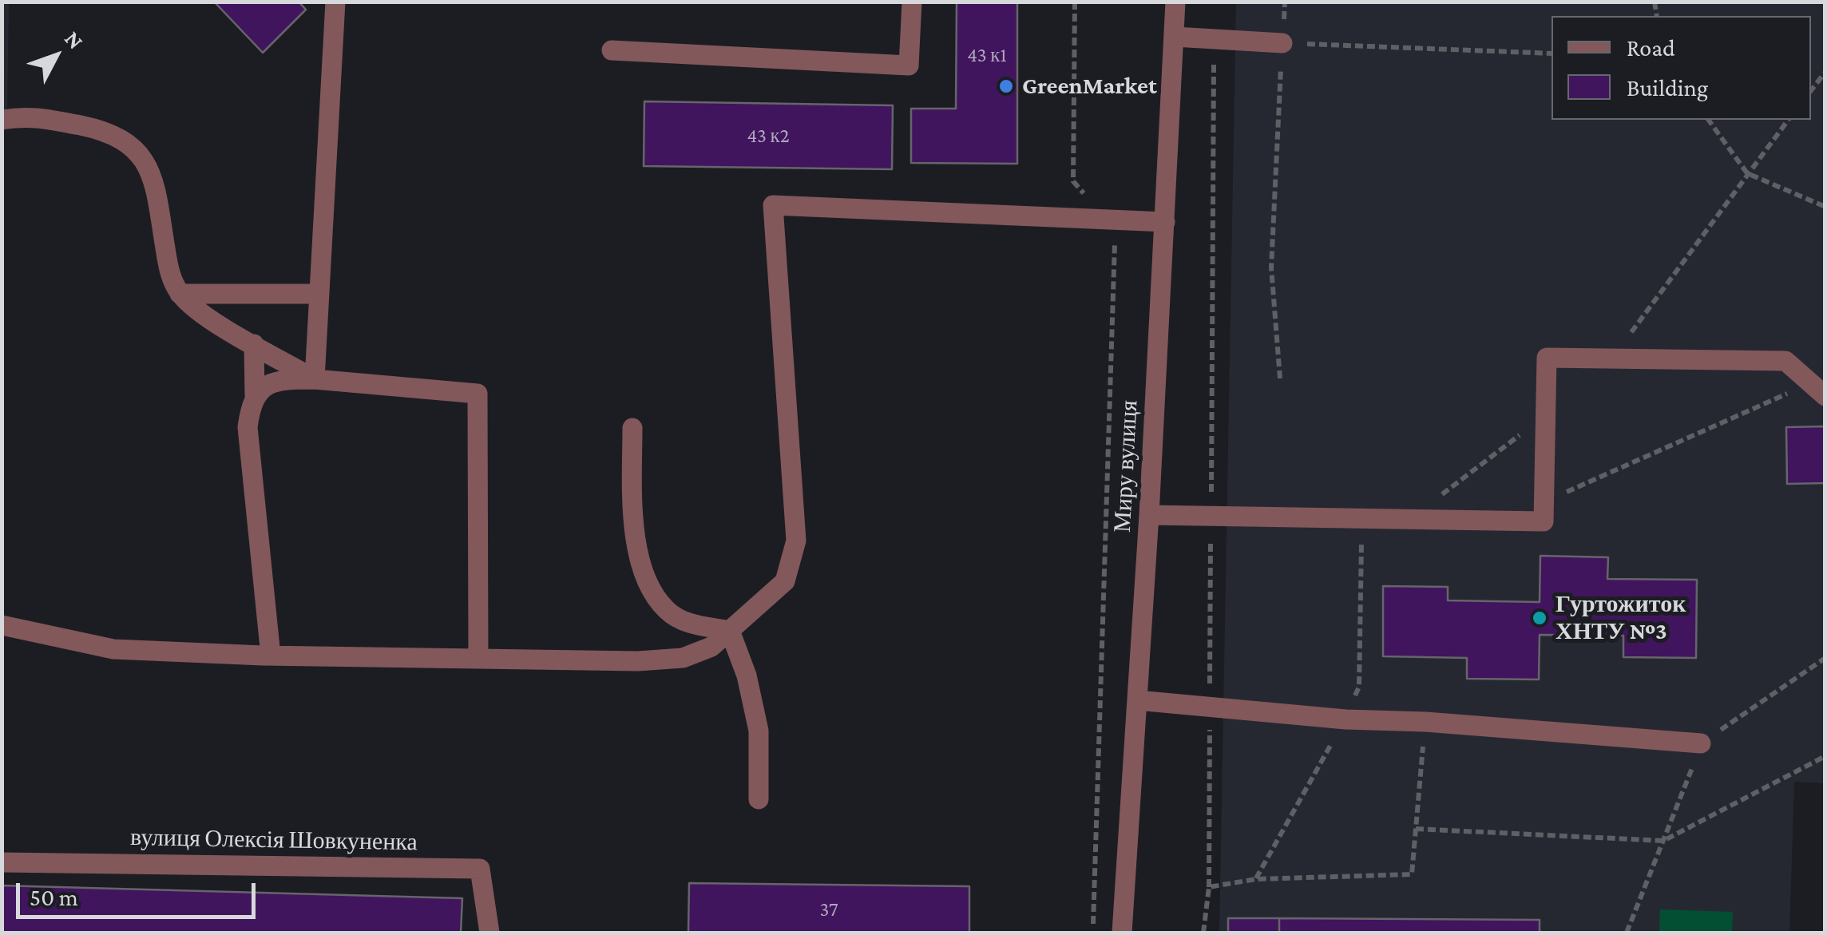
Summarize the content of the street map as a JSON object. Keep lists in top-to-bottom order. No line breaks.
{"streets":{"street":["Миру вулиця","вулиця Олексія Шовкуненка"]},"places":["GreenMarket","Гуртожиток ХНТУ №3"],"house_numbers":["43 к1","43 к2","37"],"legend":["Road","Building"],"scale_bar":"50 m","north":"top right"}
